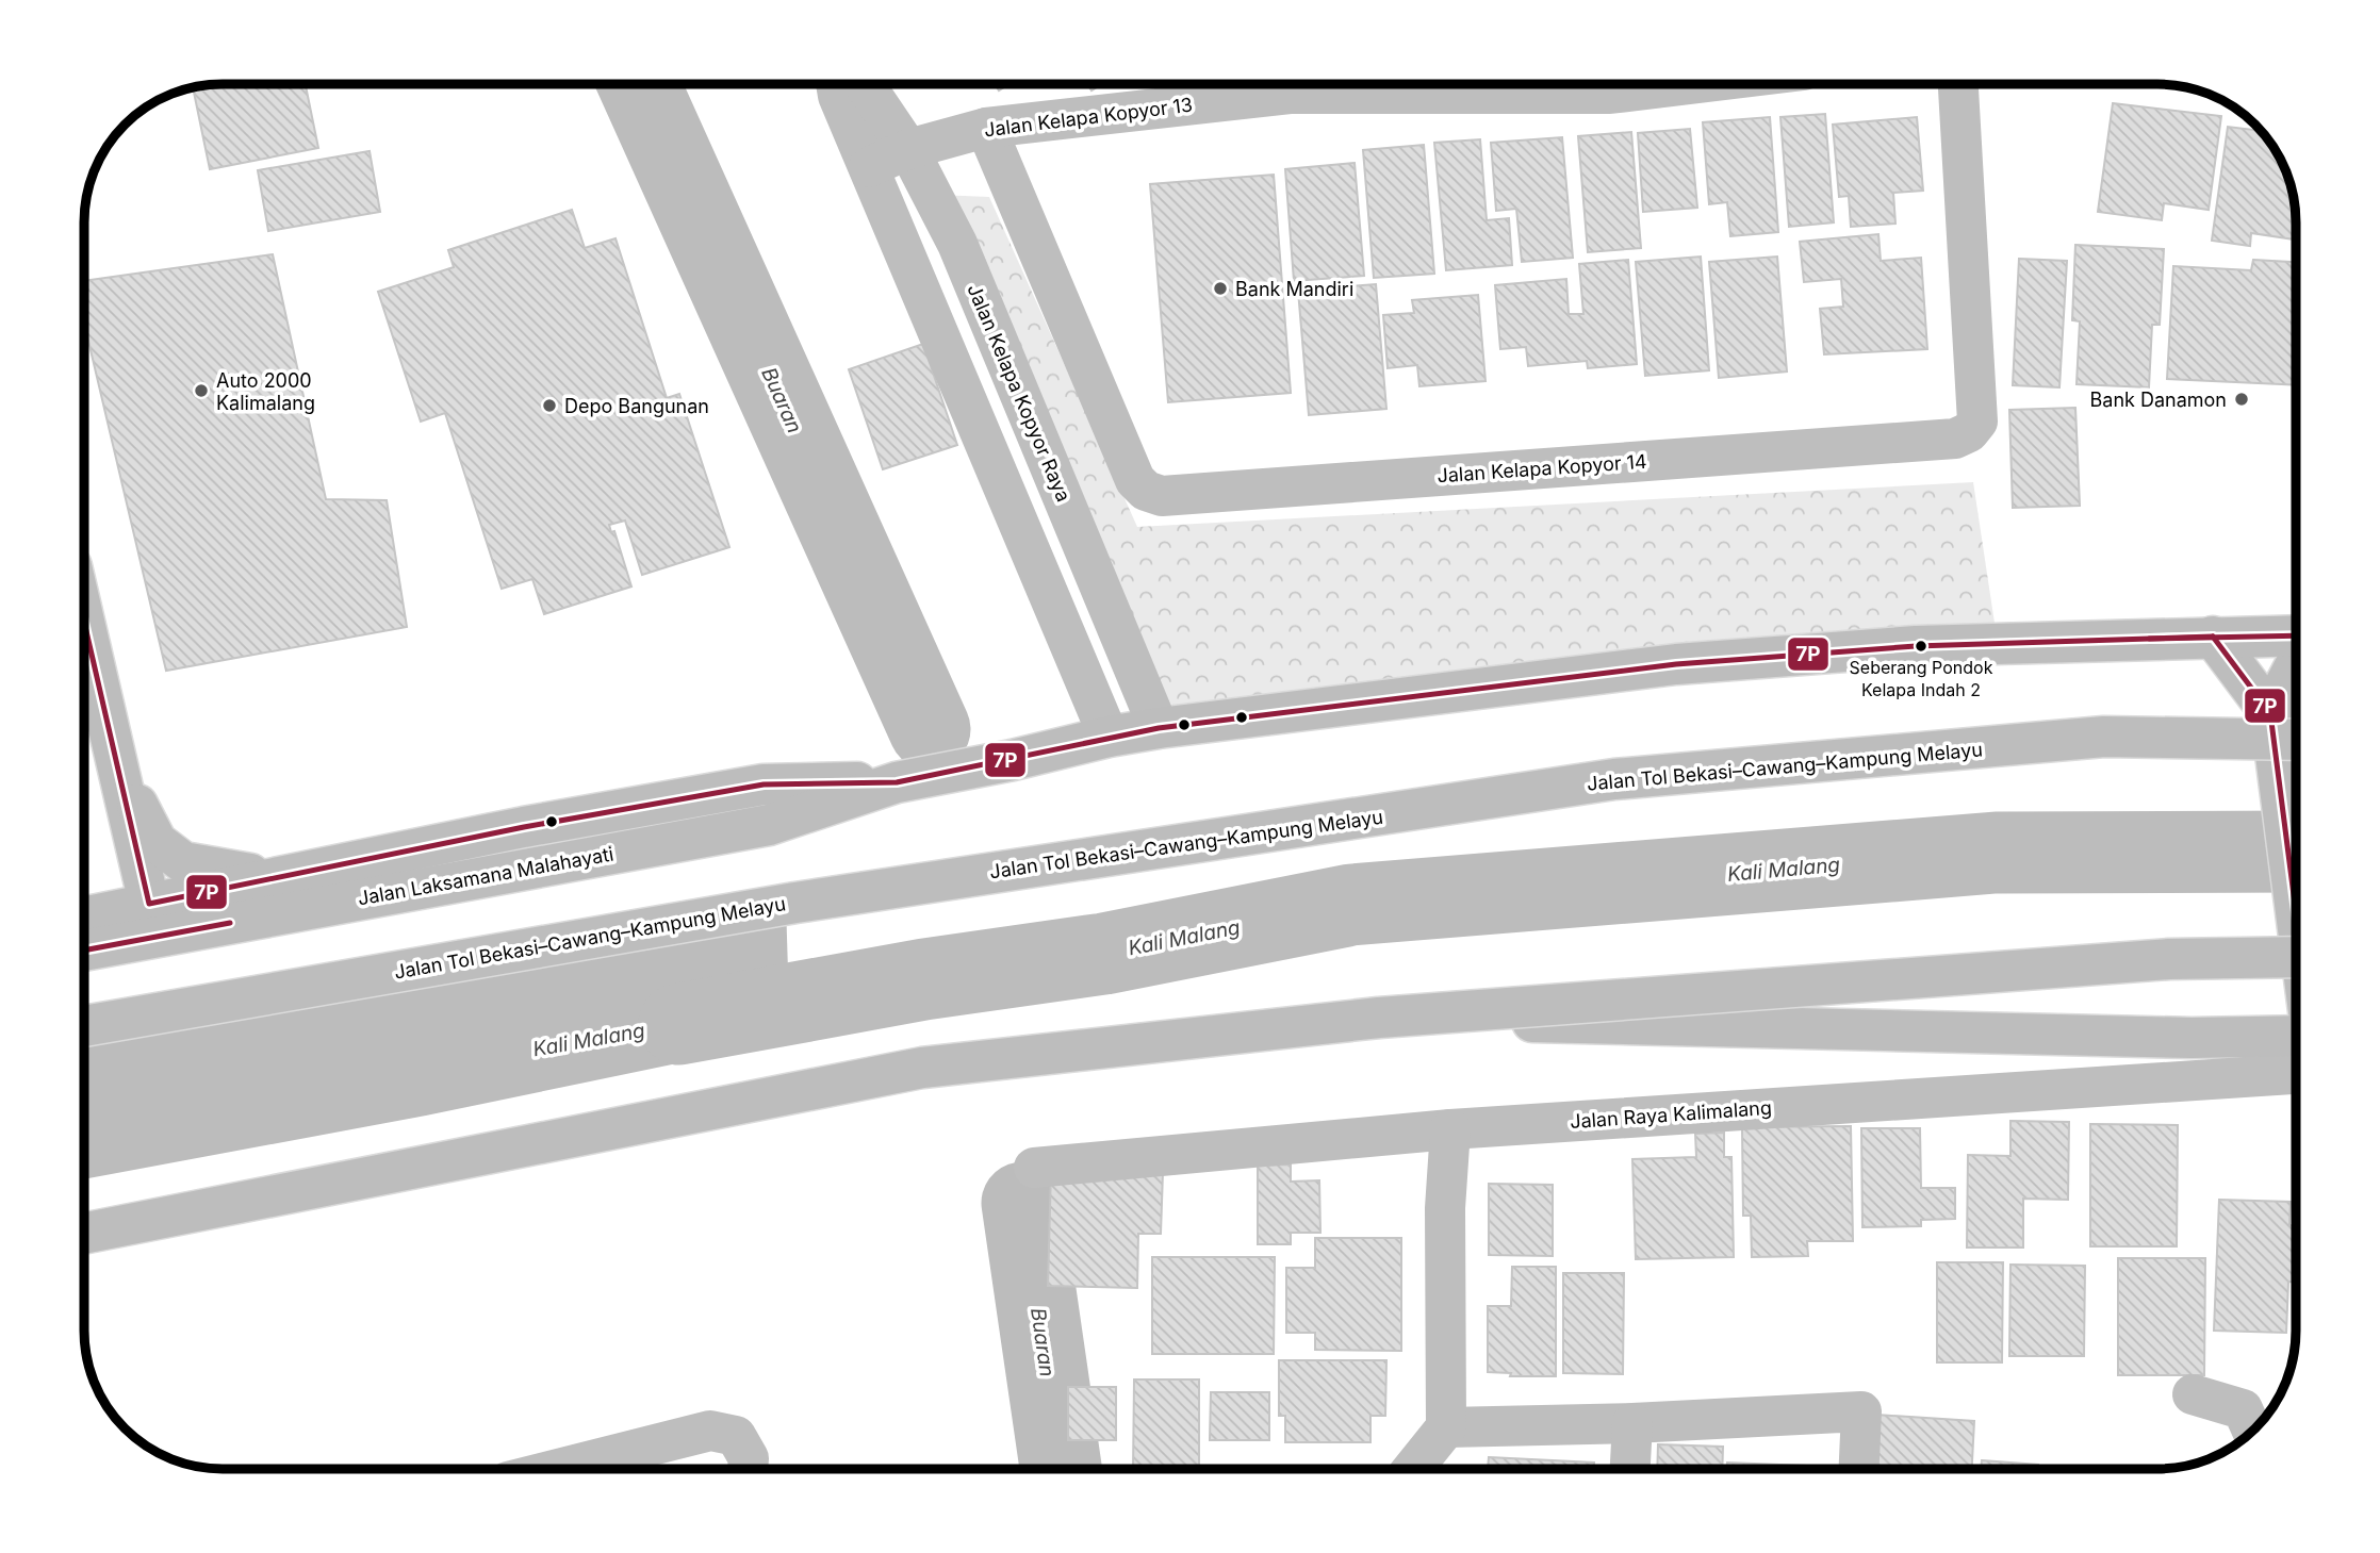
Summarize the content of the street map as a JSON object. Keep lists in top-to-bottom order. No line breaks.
{"streets":{"main road":["Jalan Tol Bekasi–Cawang–Kampung Melayu","Jalan Laksamana Malahayati"],"street":["Jalan Kelapa Kopyor 13","Jalan Kelapa Kopyor Raya","Jalan Kelapa Kopyor 14","Jalan Raya Kalimalang"]},"crossings":[["Jalan Kelapa Kopyor 13","Jalan Kelapa Kopyor Raya"],["Jalan Kelapa Kopyor 13","Jalan Kelapa Kopyor 14"],["Jalan Kelapa Kopyor Raya","Jalan Laksamana Malahayati"]],"water":["Buaran","Kali Malang"],"places":["Bank Mandiri","Auto 2000 Kalimalang","Bank Danamon","Depo Bangunan","Seberang Pondok Kelapa Indah 2"],"lines":["transit line 7P"]}
